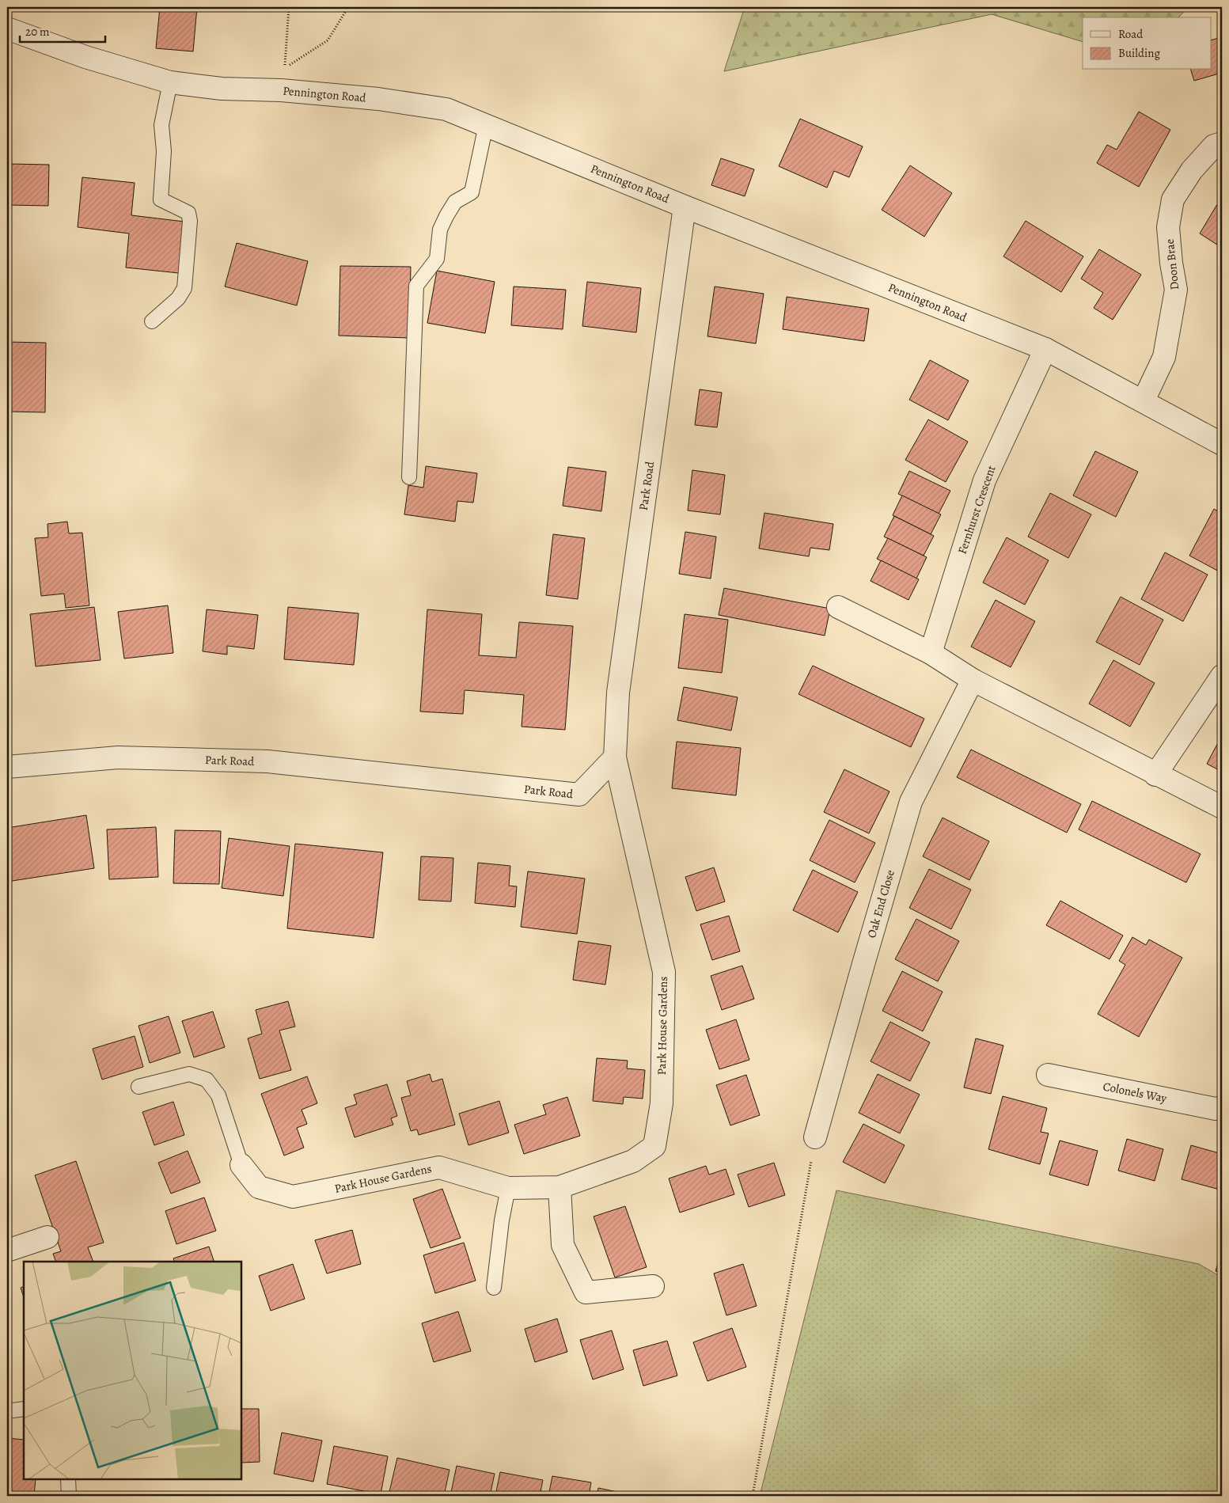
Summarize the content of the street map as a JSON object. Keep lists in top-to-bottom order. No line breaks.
{"streets":{"street":["Pennington Road","Doon Brae","Park Road","Fernhurst Crescent","Oak End Close","Park House Gardens","Colonels Way"]},"crossings":[["Pennington Road","Doon Brae"],["Pennington Road","Park Road"],["Pennington Road","Fernhurst Crescent"],["Park Road","Park House Gardens"]],"legend":["Road","Building"],"scale_bar":"20 m"}
